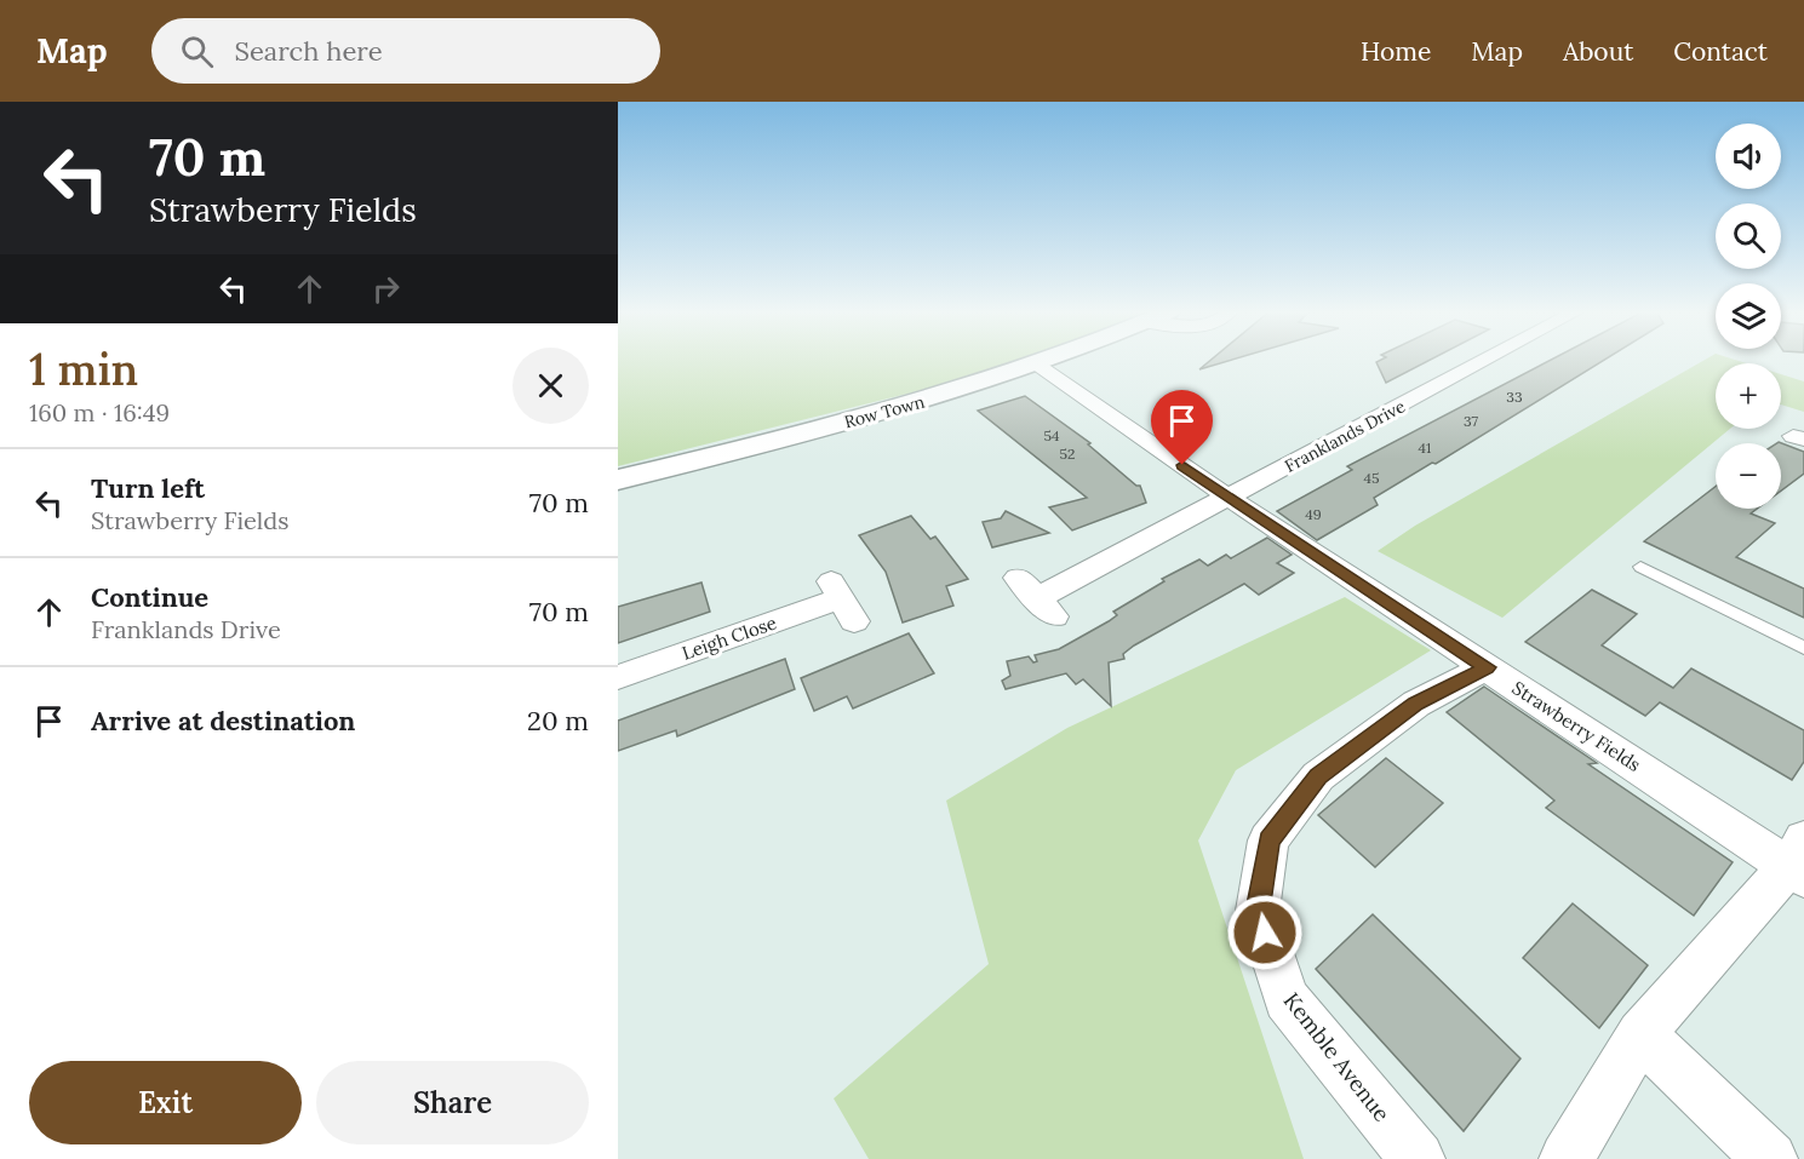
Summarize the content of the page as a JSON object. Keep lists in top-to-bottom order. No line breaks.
{"streets":{"street":["Row Town","Franklands Drive","Leigh Close","Strawberry Fields","Kemble Avenue"]},"crossings":[["Franklands Drive","Strawberry Fields"],["Strawberry Fields","Kemble Avenue"]],"house_numbers":["33","37","54","41","52","45","49"],"page":{"header":"Map","search":"Search here","nav":["Home","Map","About","Contact"],"turn":["70 m","Strawberry Fields"],"map_buttons":["+","−"],"heading":["1 min","160 m · 16:49"],"list":[{"name":"Turn left","note":"Strawberry Fields","value":"70 m"},{"name":"Continue","note":"Franklands Drive","value":"70 m"},{"name":"Arrive at destination","value":"20 m"}],"buttons":["Exit","Share"]}}
